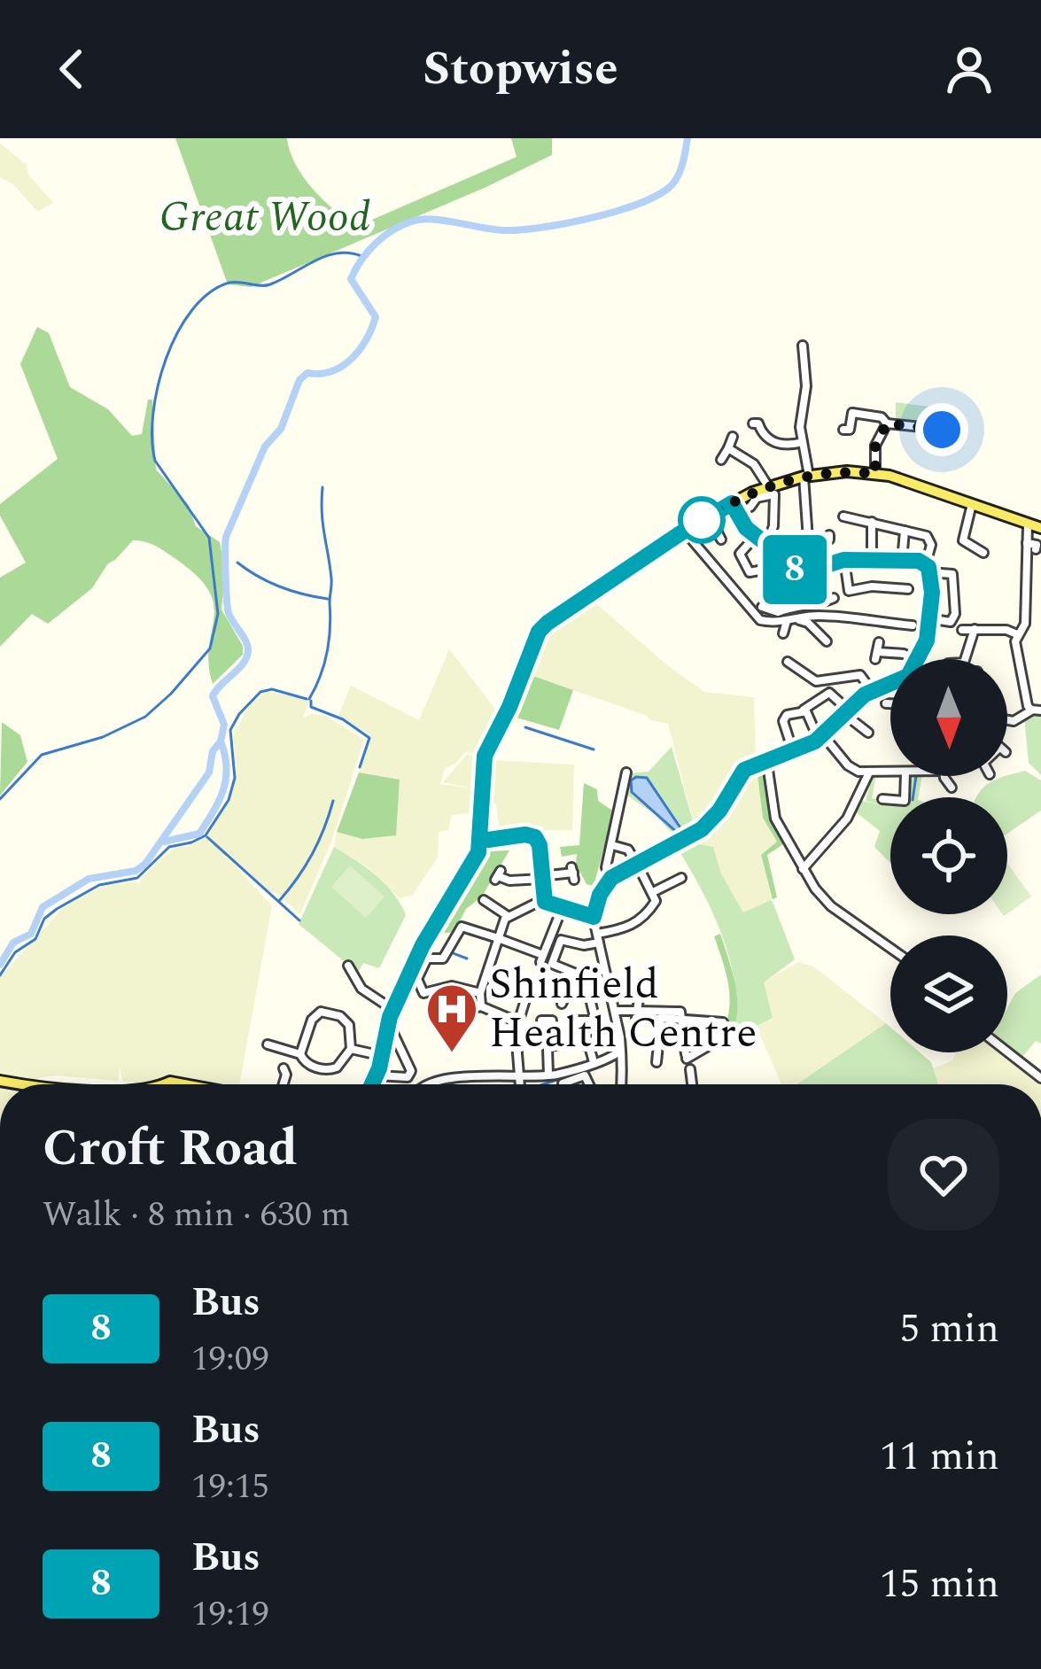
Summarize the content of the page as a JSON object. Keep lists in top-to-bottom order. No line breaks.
{"parks":["Great Wood"],"places":{"hospital":["Shinfield Health Centre"]},"lines":["bus line 8"],"north":"bottom","page":{"header":"Stopwise","on_map":"8","heading":["Croft Road","Walk · 8 min · 630 m"],"list":[{"mark":"8","name":"Bus","note":"19:09","value":"5 min"},{"mark":"8","name":"Bus","note":"19:15","value":"11 min"},{"mark":"8","name":"Bus","note":"19:19","value":"15 min"}]}}
